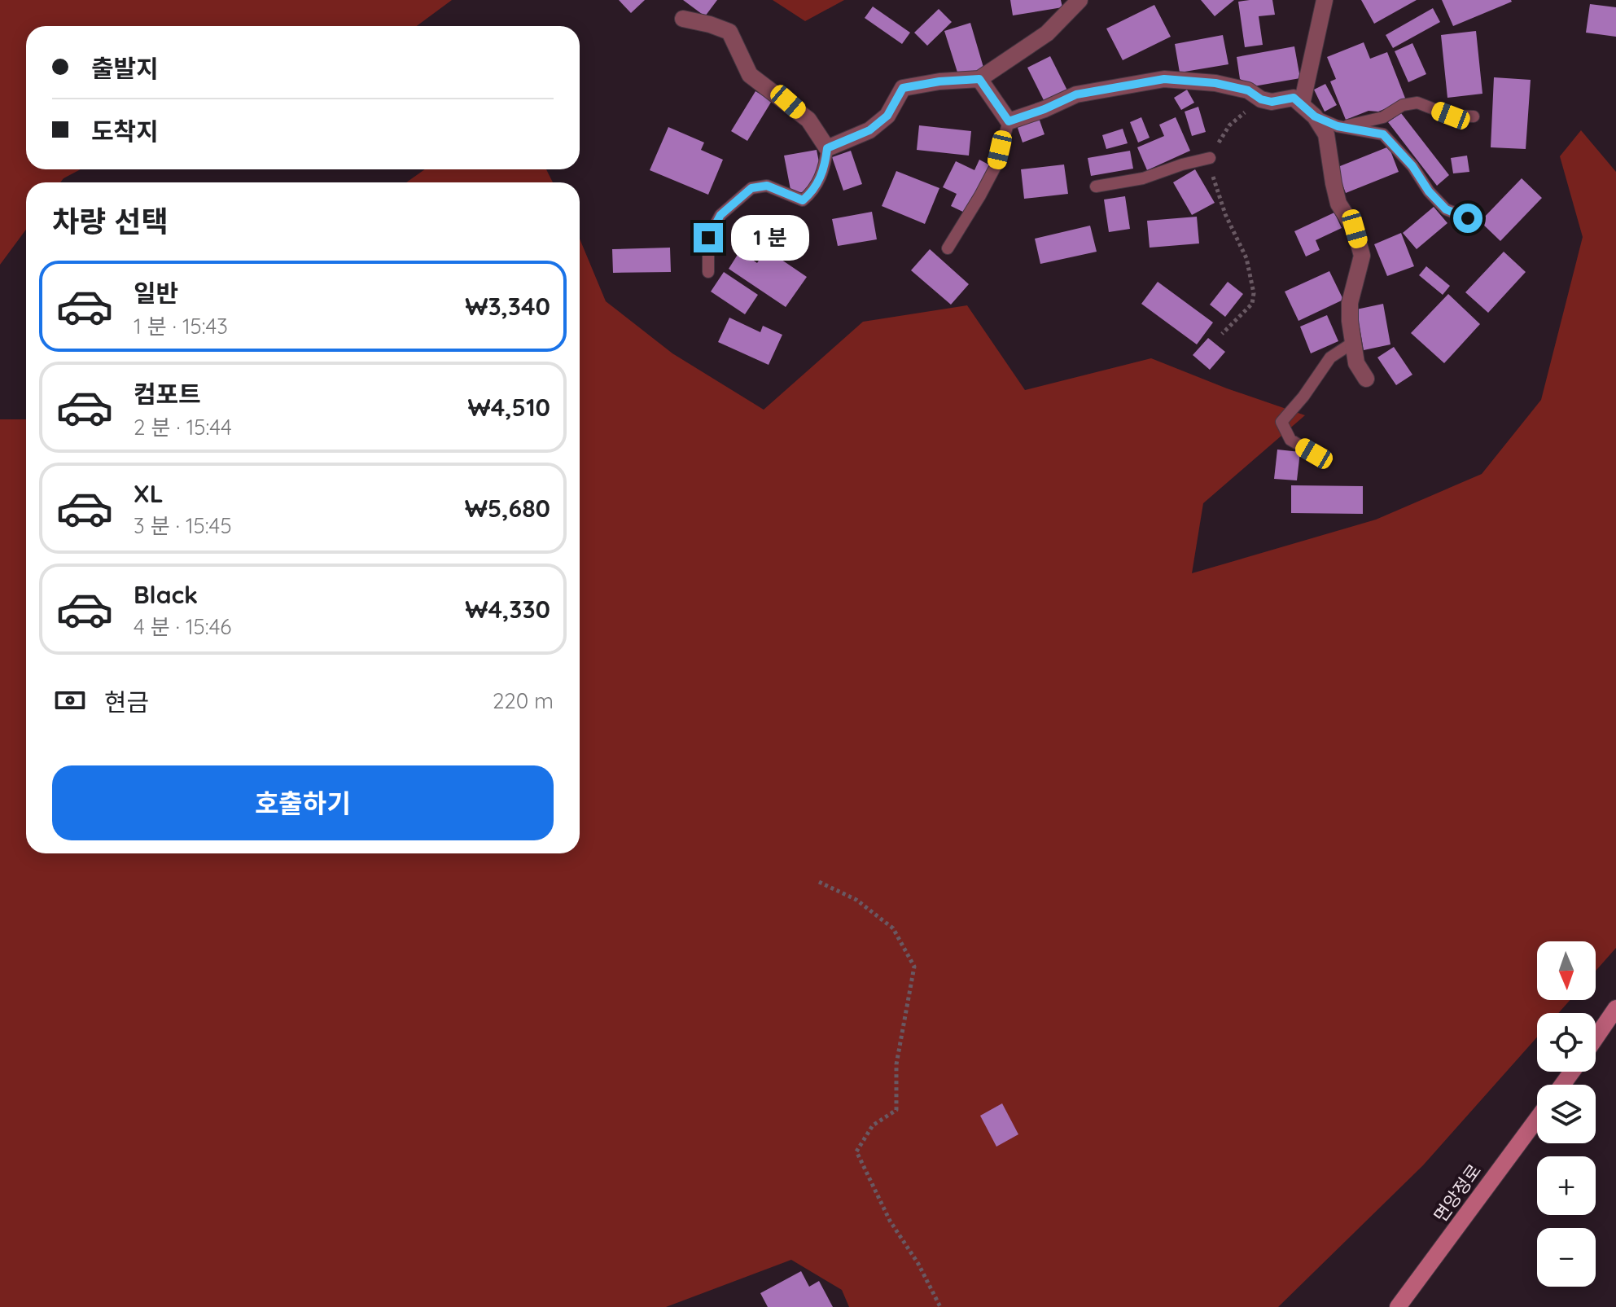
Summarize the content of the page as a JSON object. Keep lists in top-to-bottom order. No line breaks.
{"streets":{"main road":["면앙정로"]},"north":"bottom","page":{"banner":["출발지","도착지"],"heading":"차량 선택","bubble":"1 분","list":[{"name":"일반","note":"1 분 · 15:43","value":"₩3,340"},{"name":"컴포트","note":"2 분 · 15:44","value":"₩4,510"},{"name":"XL","note":"3 분 · 15:45","value":"₩5,680"},{"name":"Black","note":"4 분 · 15:46","value":"₩4,330"}],"pay":["현금","220 m"],"buttons":"호출하기","map_buttons":["+","−"]}}
